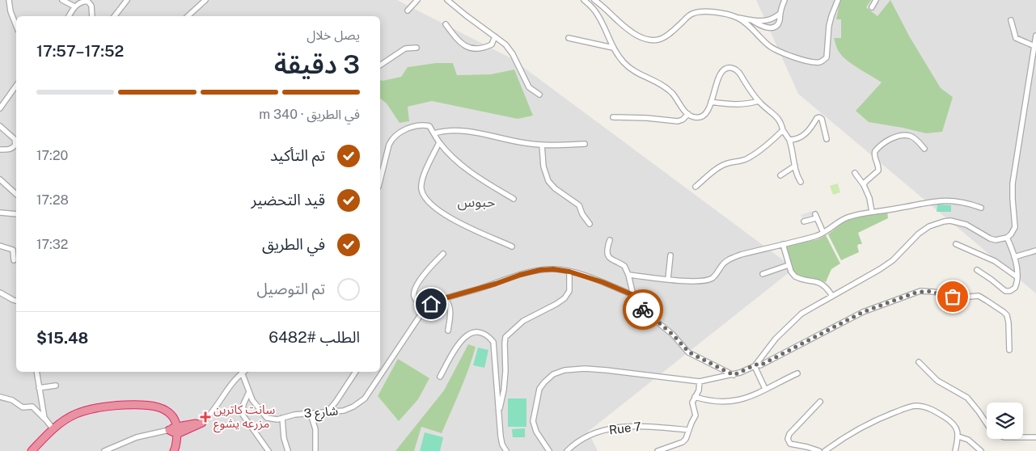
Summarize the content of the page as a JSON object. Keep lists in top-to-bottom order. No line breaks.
{"streets":{"street":["شارع 3","Rue 7"]},"districts":["حبوس"],"places":{"health":["سانت كاترين مزرعه يشوع"]},"page":{"heading":["3 دقيقة","يصل خلال","17:52–17:57"],"panel":["الطلب #6482","$15.48"],"bar":"في الطريق · 340 m","list":[["تم التأكيد","17:20"],["قيد التحضير","17:28"],["في الطريق","17:32"],"تم التوصيل"]}}
